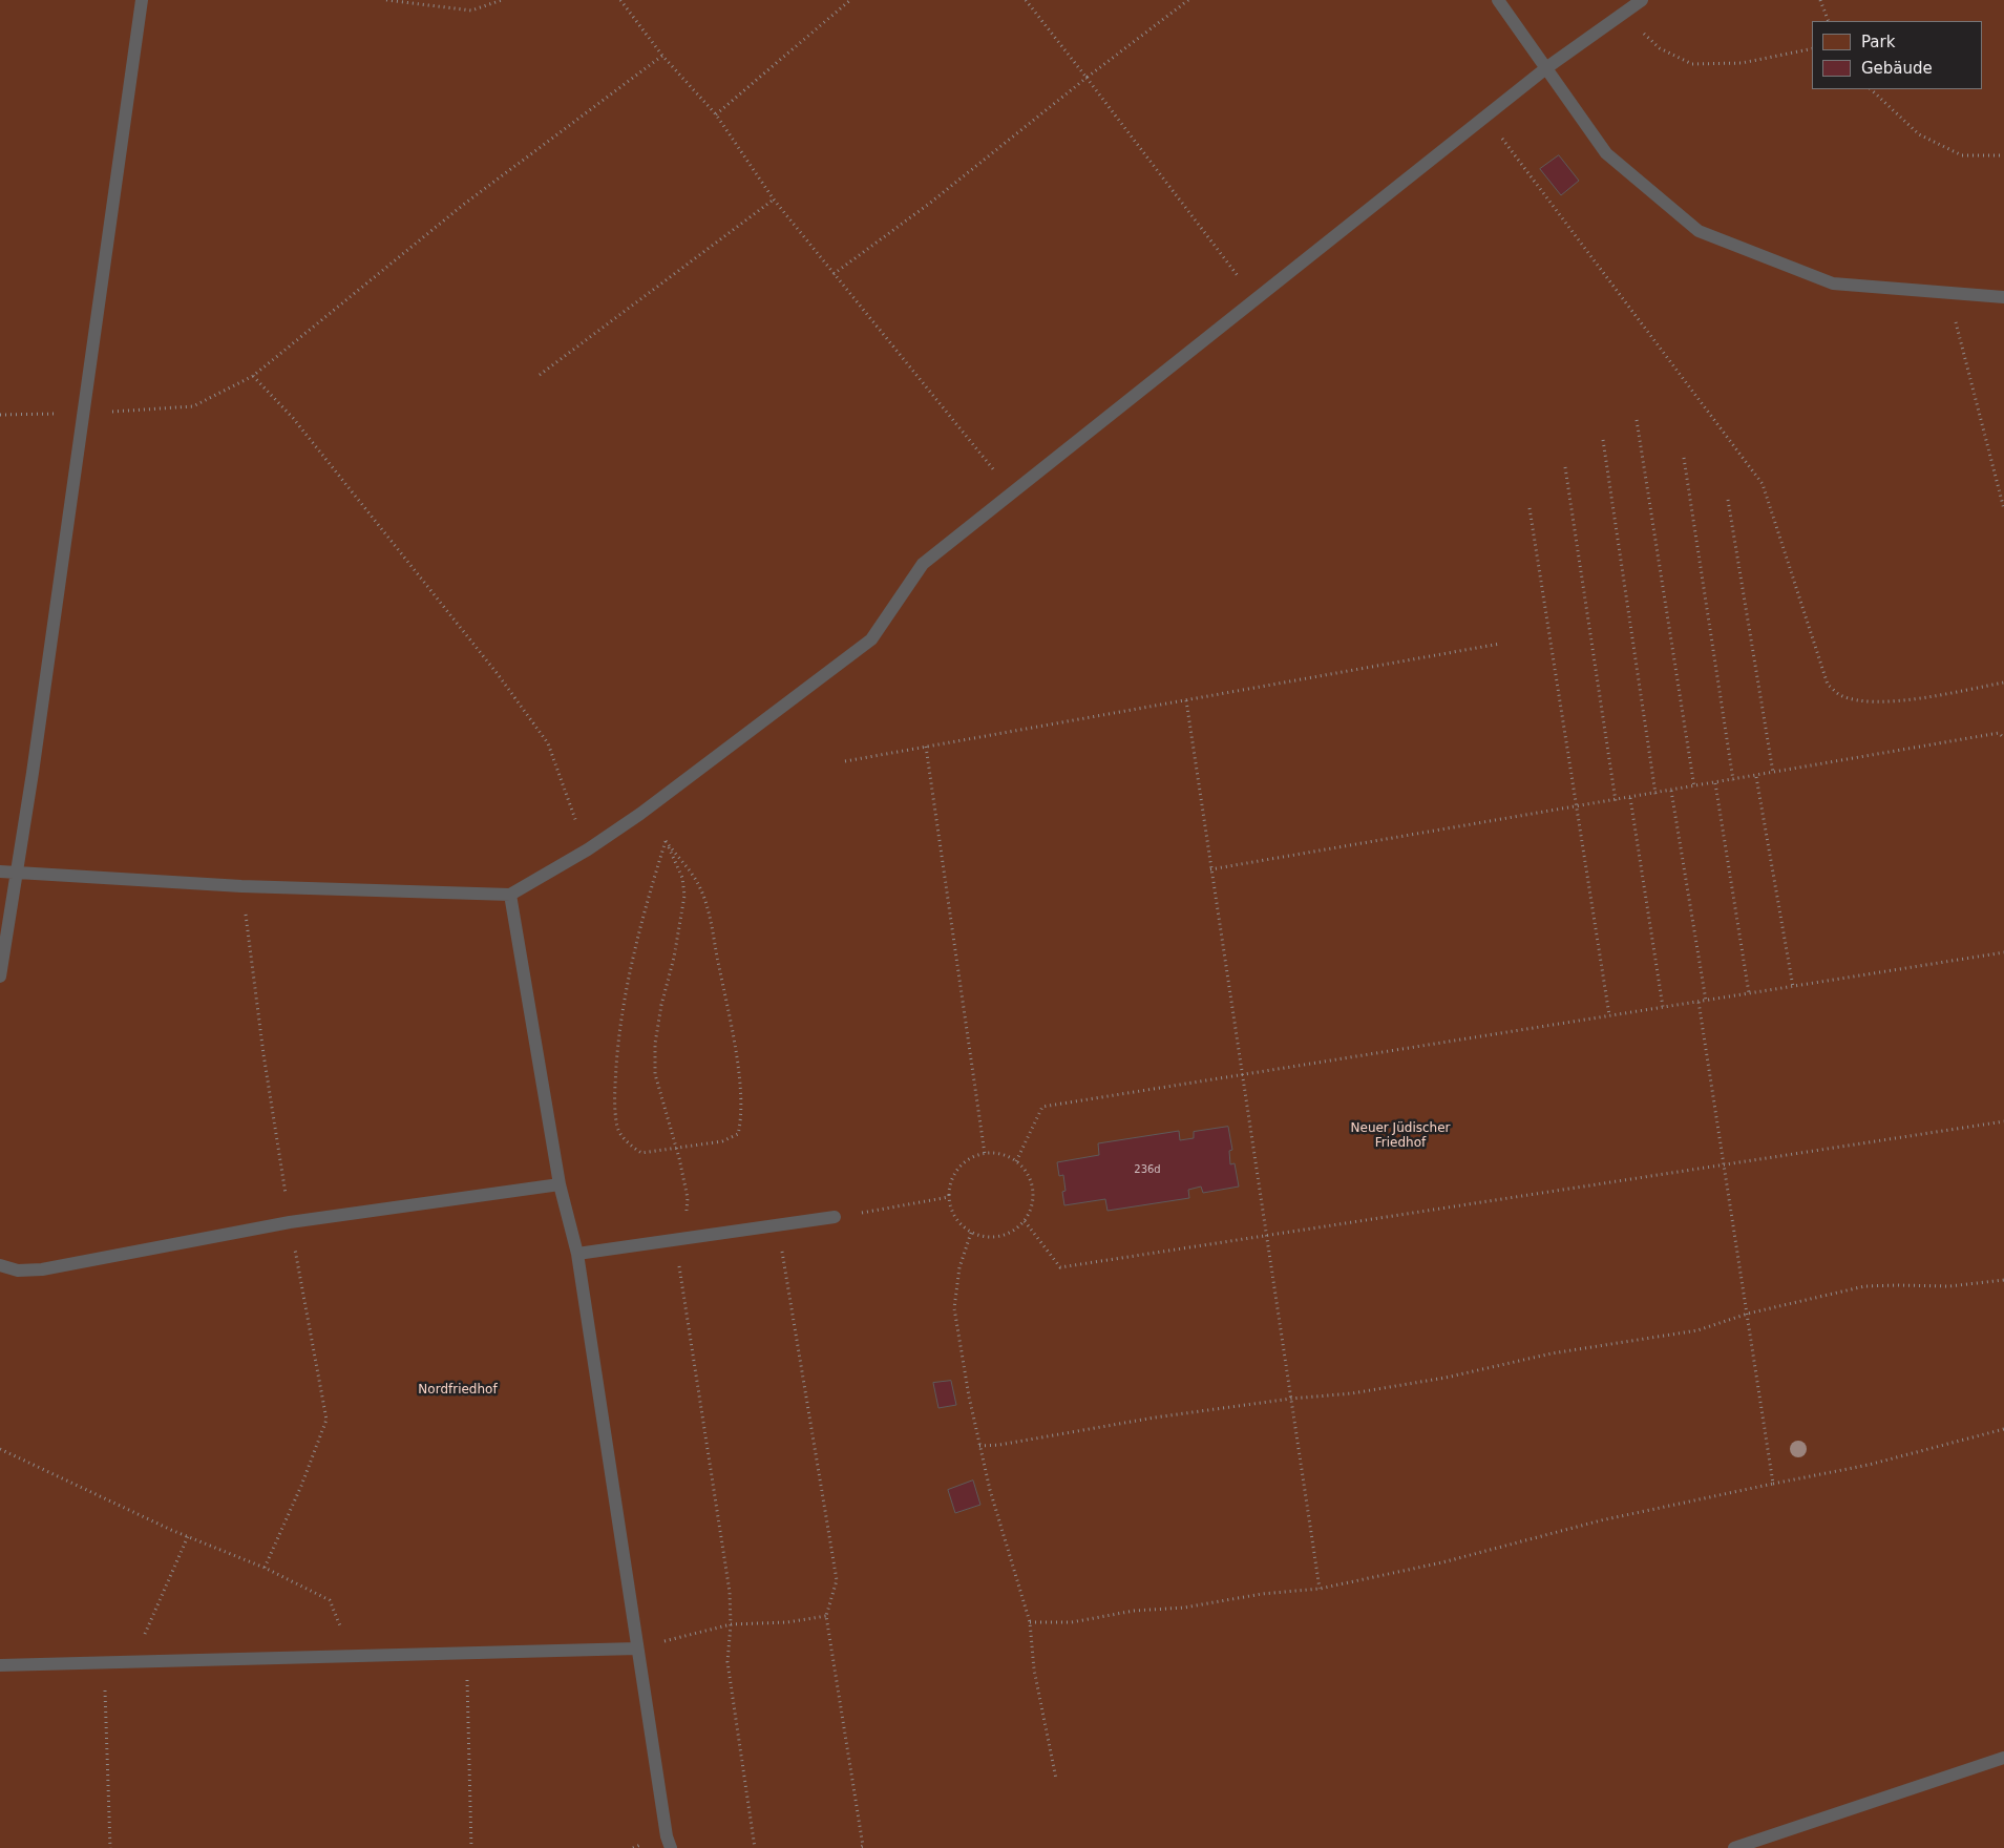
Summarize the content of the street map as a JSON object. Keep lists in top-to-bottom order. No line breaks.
{"parks":["Neuer Jüdischer Friedhof","Nordfriedhof"],"house_numbers":["236d"],"legend":["Park","Gebäude"]}
